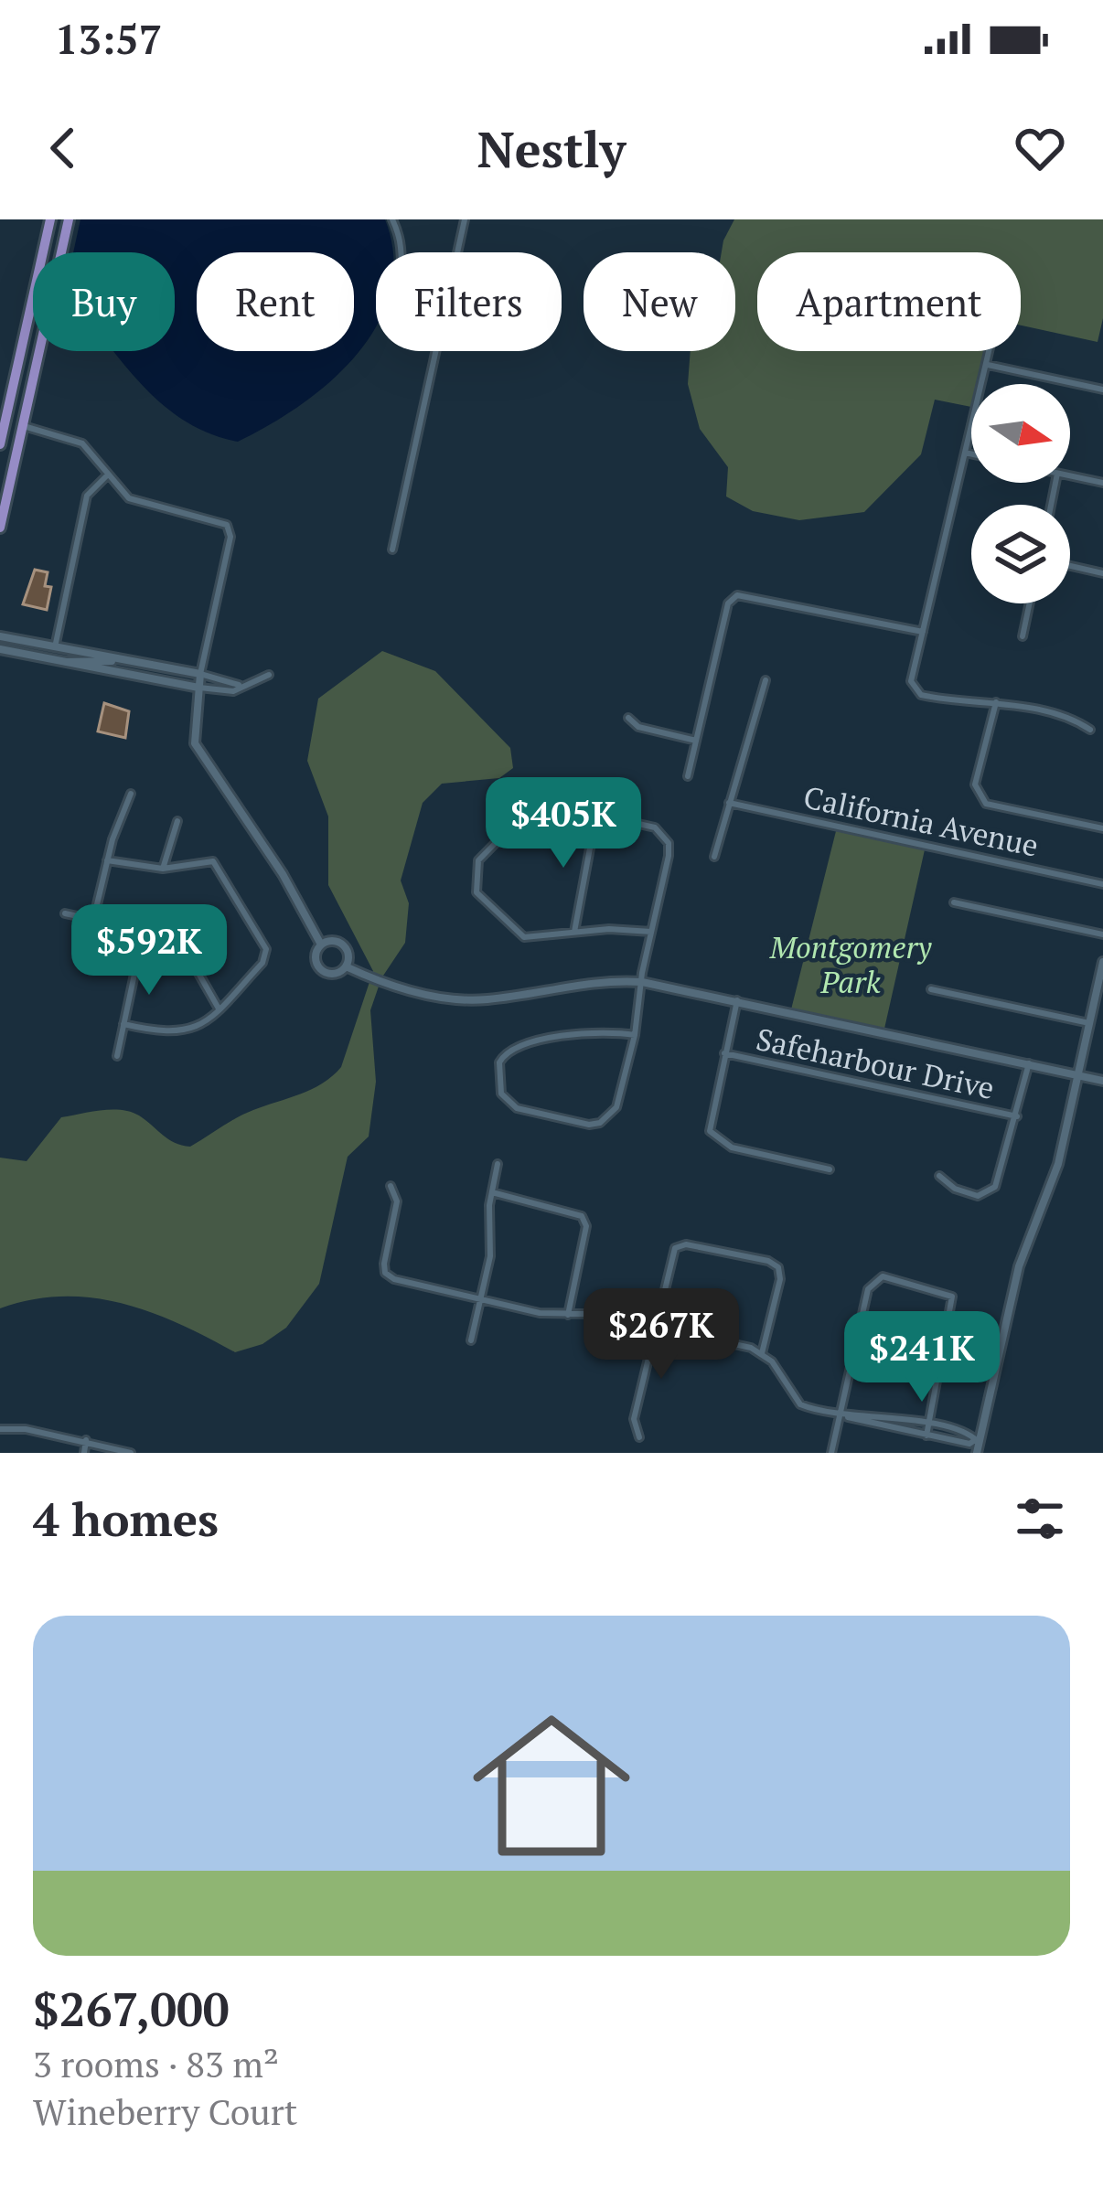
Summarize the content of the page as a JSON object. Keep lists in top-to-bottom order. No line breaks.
{"streets":{"street":["California Avenue","Safeharbour Drive"]},"parks":["Montgomery Park"],"north":"right","page":{"status":"13:57","header":"Nestly","chip":["Buy","Rent","Filters","New","Apartment"],"price":["$405K","$592K","$267K","$241K"],"heading":"4 homes","list":[{"name":"$267,000","note":"3 rooms · 83 m² · Wineberry Court"}]}}
